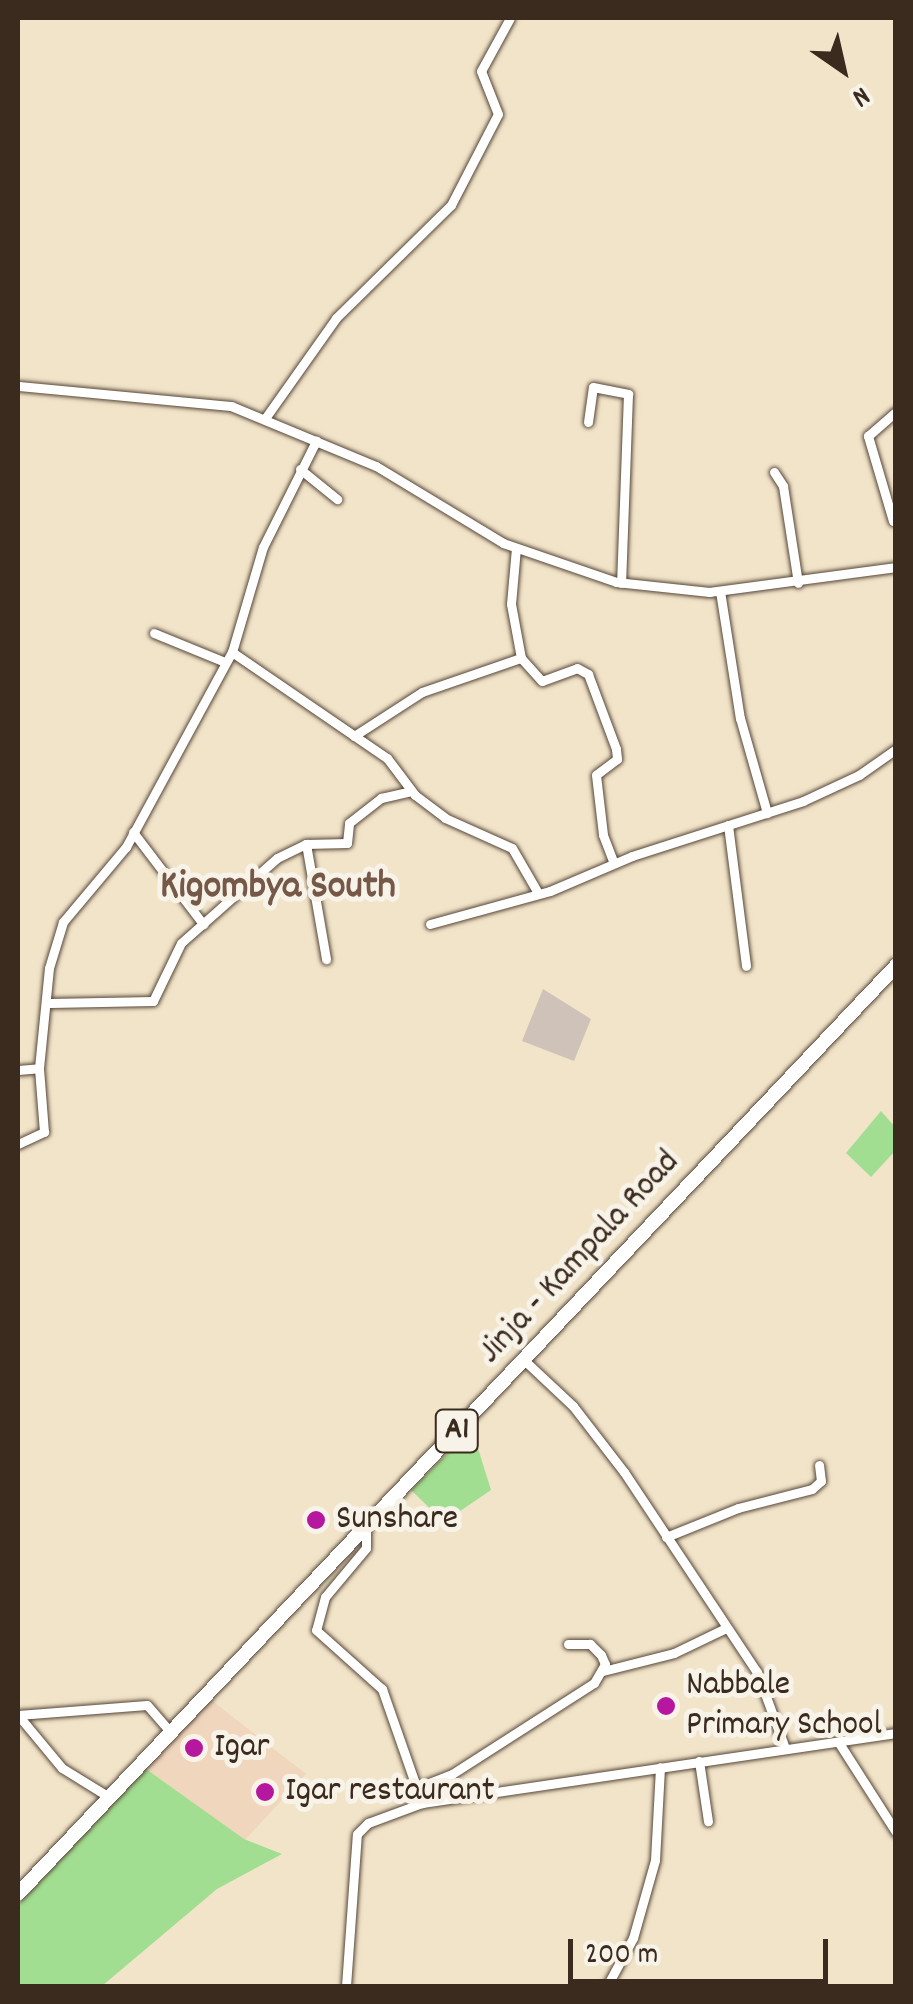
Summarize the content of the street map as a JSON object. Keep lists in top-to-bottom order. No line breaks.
{"streets":{"highway":["Jinja - Kampala Road","A1"]},"districts":["Kigombya South"],"places":["Sunshare","Nabbale Primary School","Igar","Igar restaurant"],"scale_bar":"200 m","north":"bottom right"}
